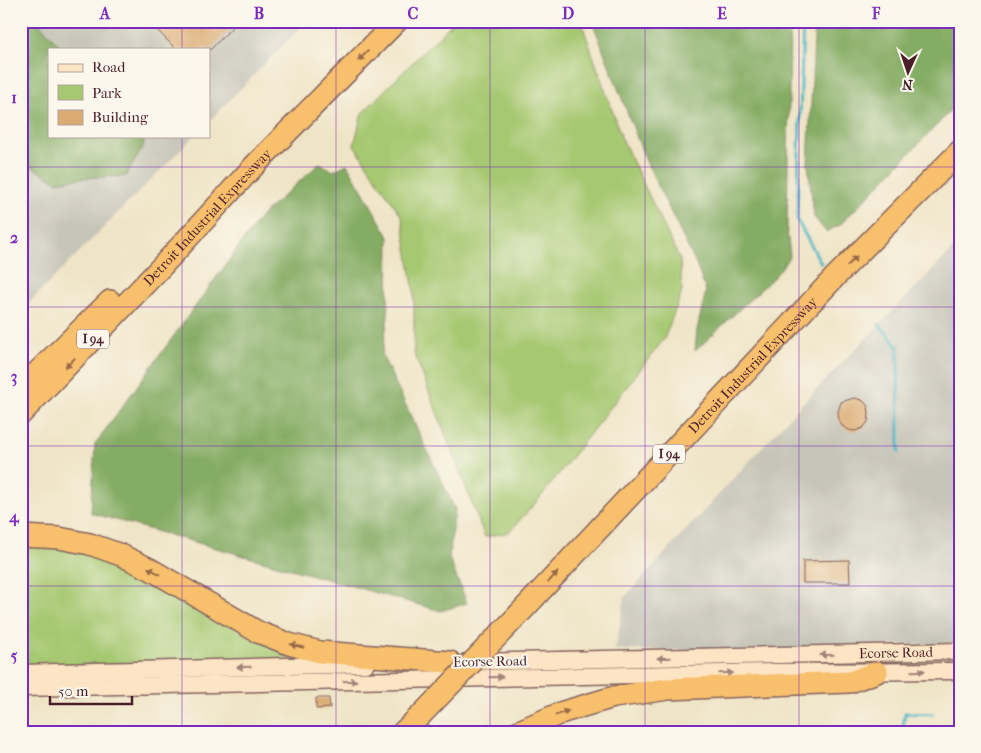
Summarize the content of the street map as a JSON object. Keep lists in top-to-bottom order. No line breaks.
{"streets":{"highway":["Detroit Industrial Expressway","I 94"],"main road":["Ecorse Road"]},"legend":["Road","Park","Building"],"scale_bar":"50 m","north":"bottom","grid":{"columns":["A","B","C","D","E","F"],"rows":["1","2","3","4","5"]}}
